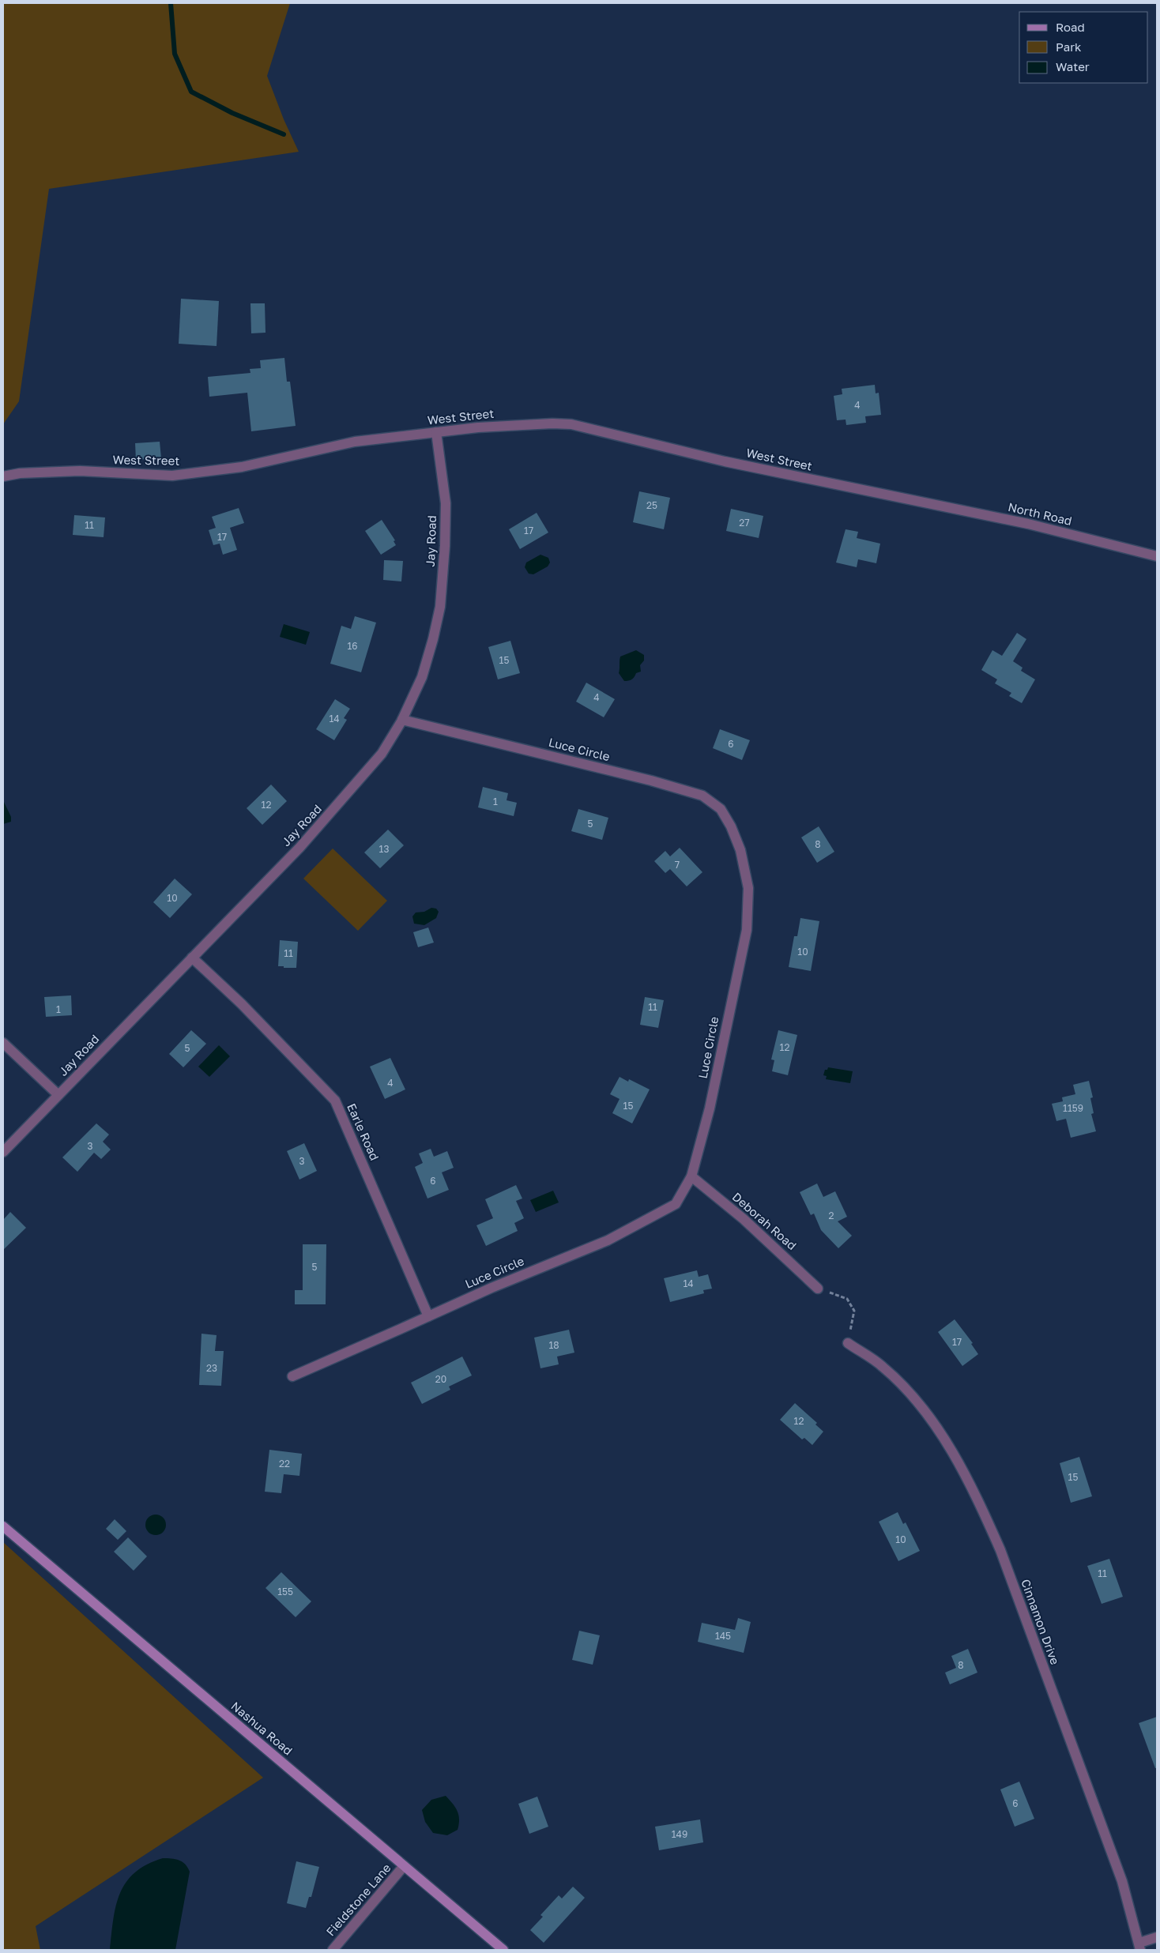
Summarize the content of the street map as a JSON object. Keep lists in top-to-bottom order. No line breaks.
{"streets":{"main road":["Nashua Road"],"street":["West Street","North Road","Jay Road","Luce Circle","Earle Road","Deborah Road","Cinnamon Drive","Fieldstone Lane"]},"crossings":[["West Street","North Road"],["West Street","Jay Road"],["Jay Road","Luce Circle"],["Jay Road","Earle Road"],["Luce Circle","Earle Road"],["Luce Circle","Deborah Road"],["Nashua Road","Fieldstone Lane"]],"house_numbers":["4","25","27","11","17","17","16","15","4","14","6","1","12","5","8","13","7","10","10","11","11","1","12","5","4","15","1159","3","3","6","2","5","14","17","18","23","20","12","22","15","10","11","155","145","8","6","149"],"legend":["Road","Park","Water"]}
